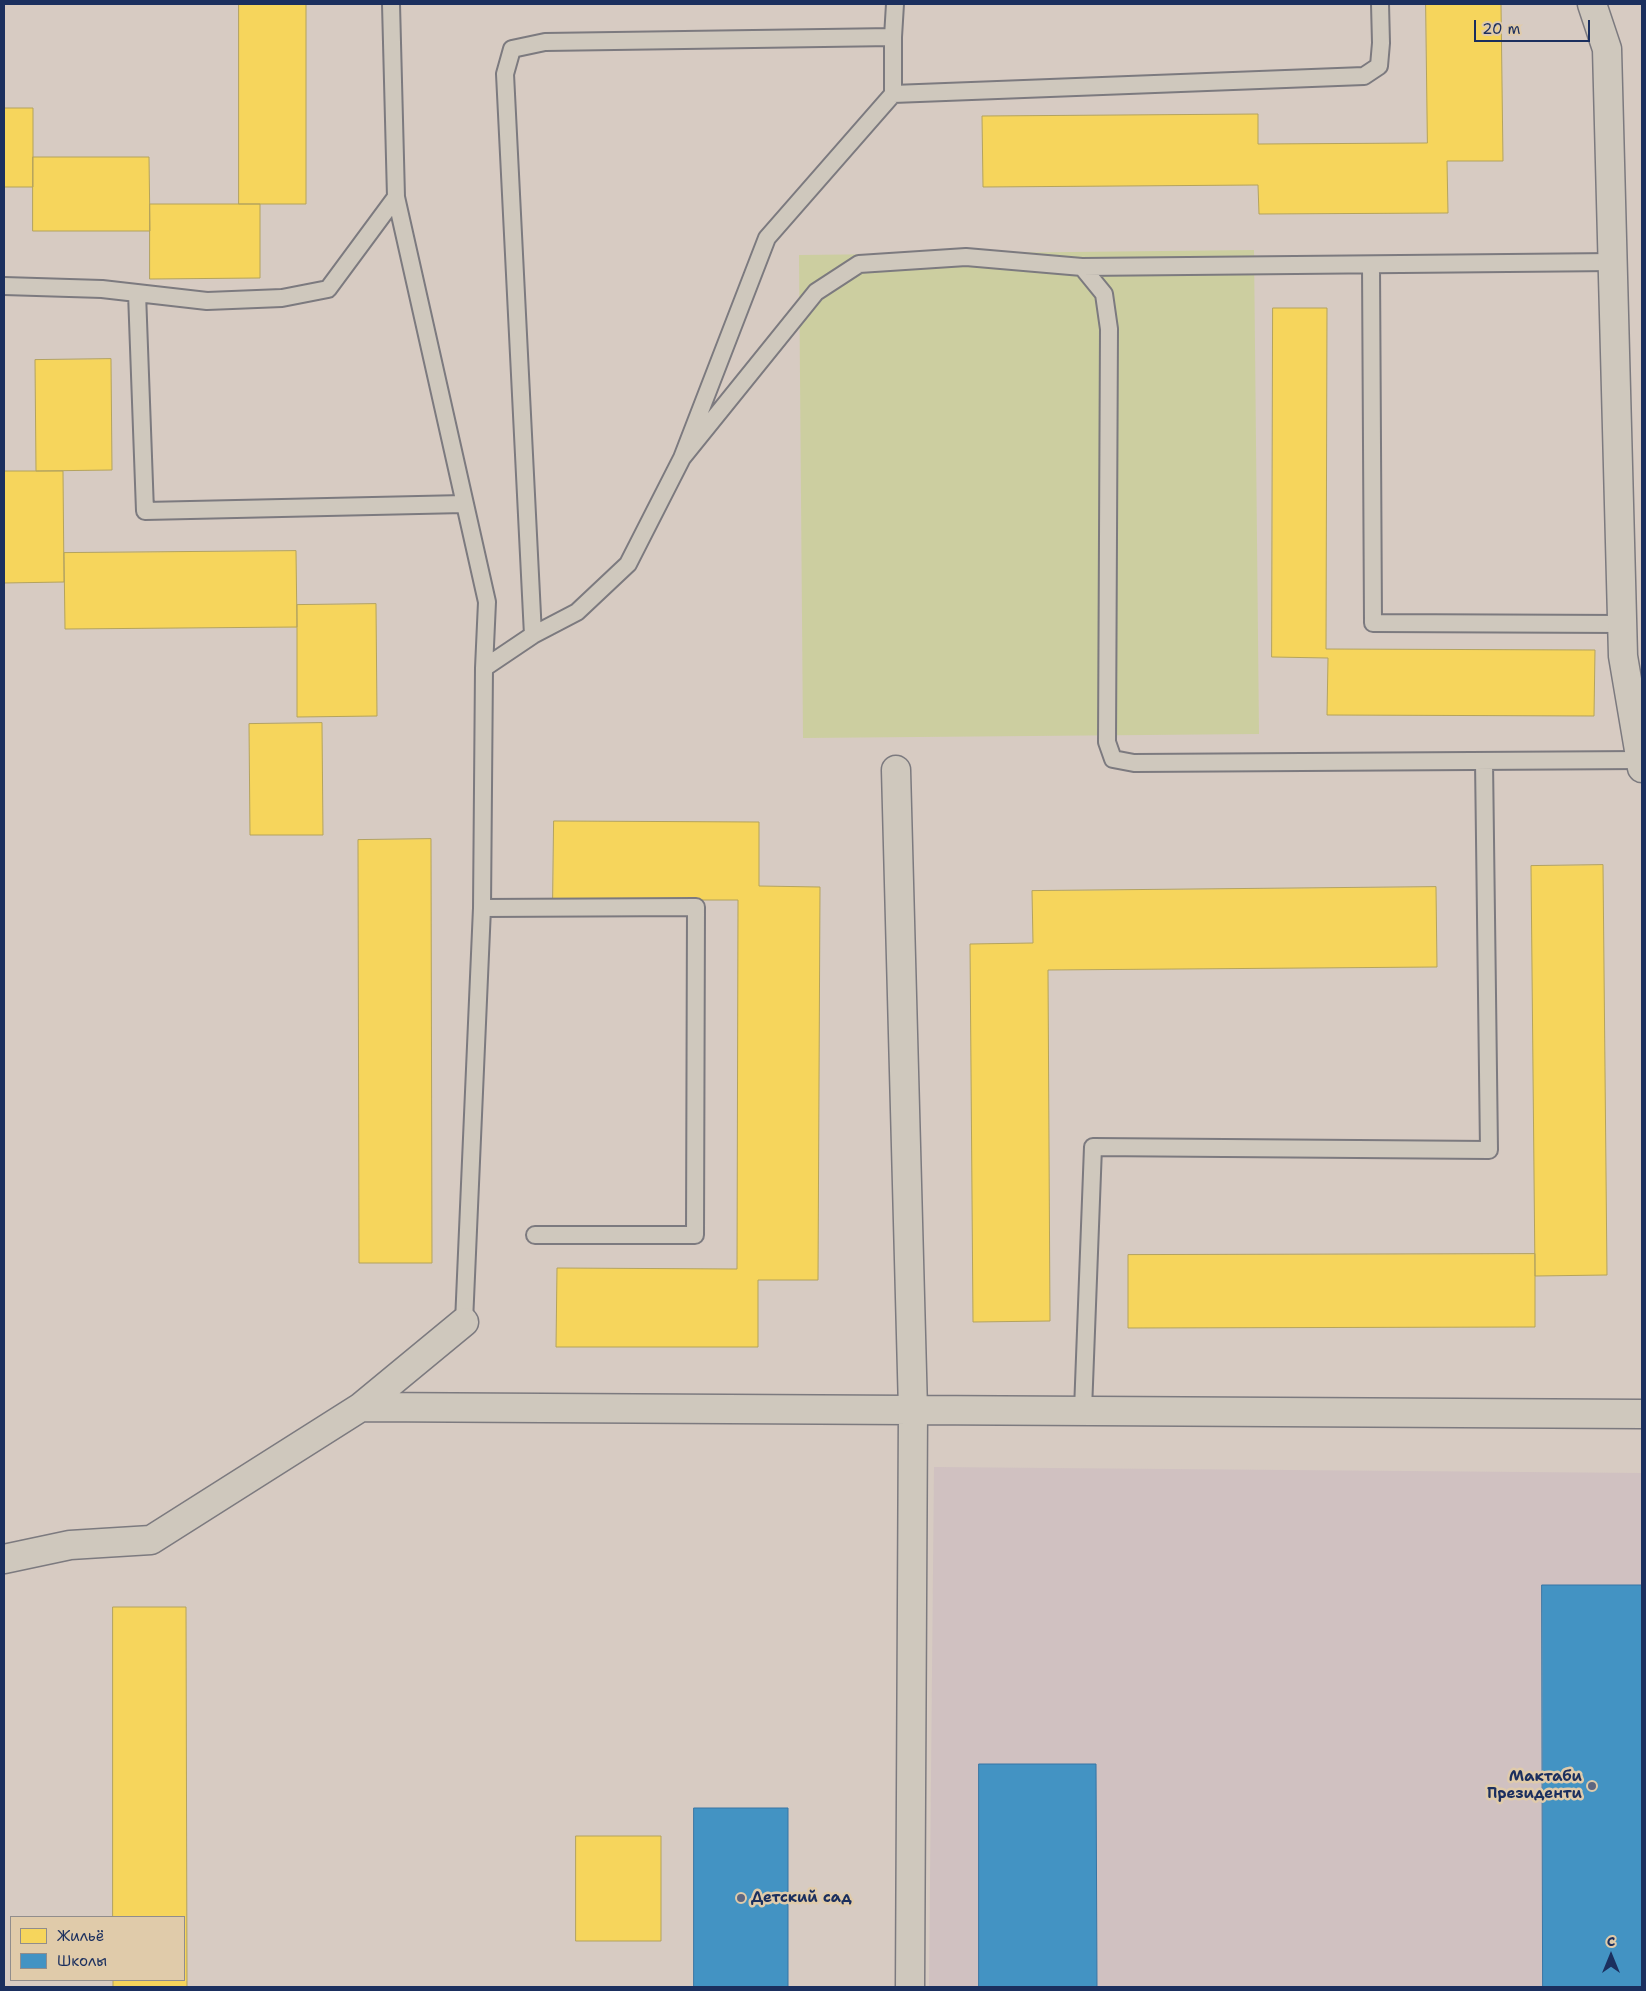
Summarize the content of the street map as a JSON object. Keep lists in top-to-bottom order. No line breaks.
{"places":["Мактаби Президенти","Детский сад"],"legend":["Жильё","Школы"],"scale_bar":"20 m","north":"top"}
